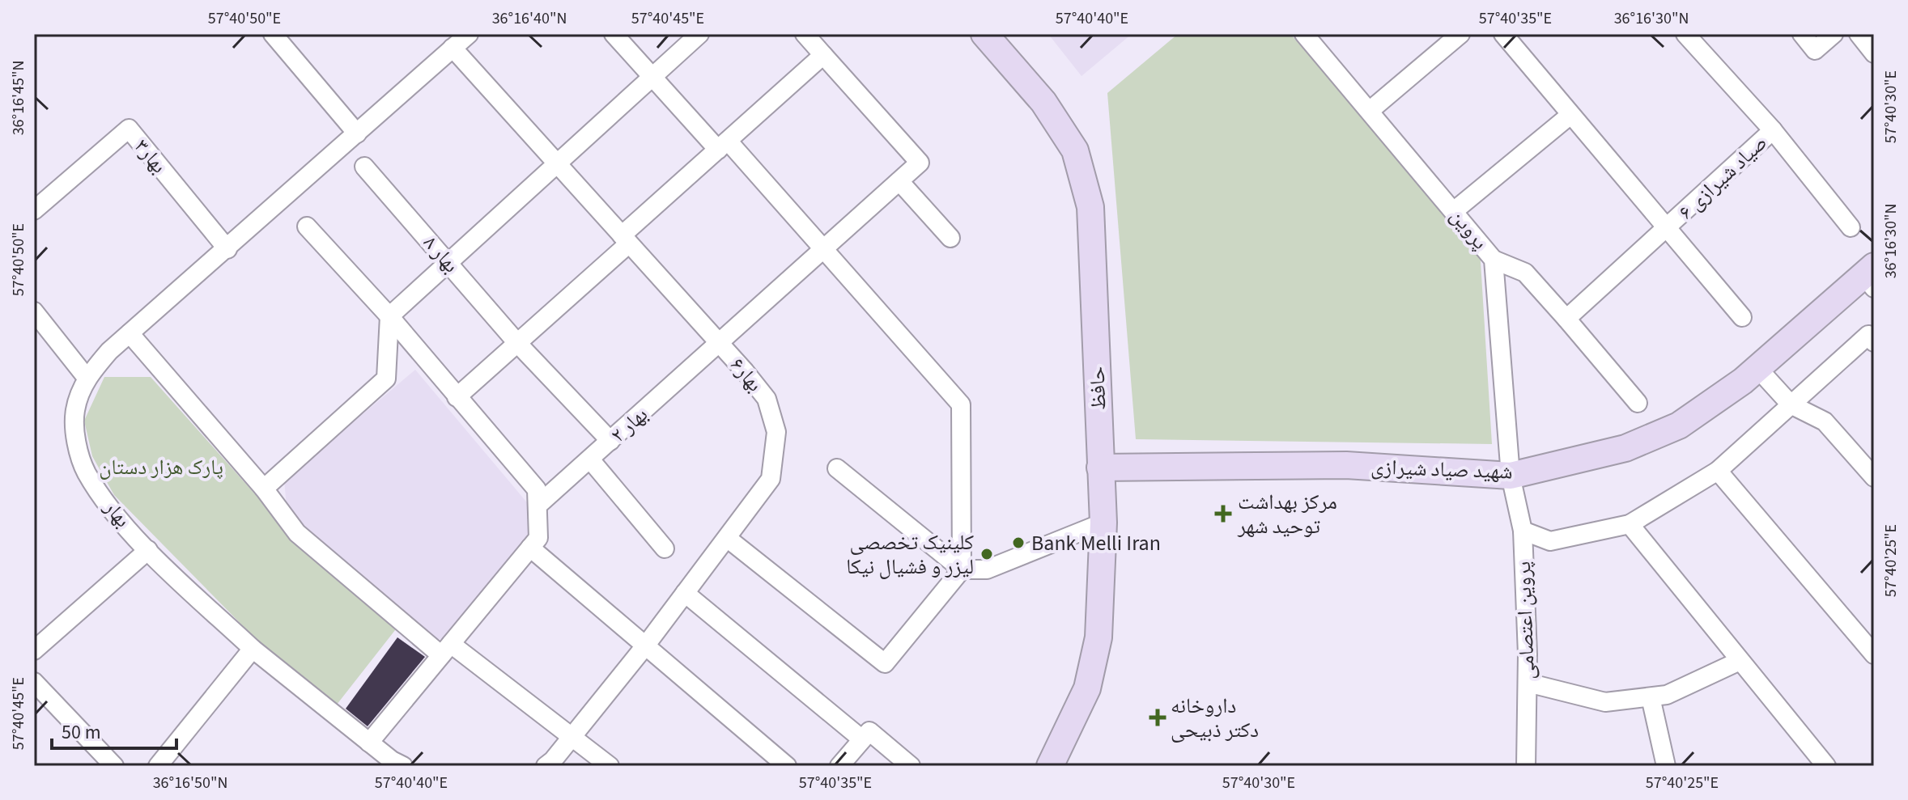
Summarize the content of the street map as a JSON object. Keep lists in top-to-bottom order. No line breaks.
{"streets":{"main road":["حافظ","شهید صیاد شیرازی"],"street":["بهار۳","صیاد شیرازی ۶","پروین","بهار ۸","بهار۶","بهار ۲","بهار","پروین اعتصامی"]},"crossings":[["بهار۳","بهار"],["پروین","شهید صیاد شیرازی"],["پروین","پروین اعتصامی"],["بهار ۸","بهار ۲"],["بهار۶","بهار ۲"],["حافظ","شهید صیاد شیرازی"],["شهید صیاد شیرازی","پروین اعتصامی"]],"parks":["پارک هزار دستان"],"places":{"health":["مرکز بهداشت توحید شهر","داروخانه دکتر ذبیحی"],"other":["Bank Melli Iran","کلینیک تخصصی لیزر و فشیال نیکا"]},"scale_bar":"50 m","coordinates":["57°40'50\"E","36°16'40\"N","57°40'45\"E","57°40'40\"E","57°40'35\"E","36°16'30\"N","36°16'45\"N","57°40'30\"E","57°40'25\"E","36°16'50\"N"]}
